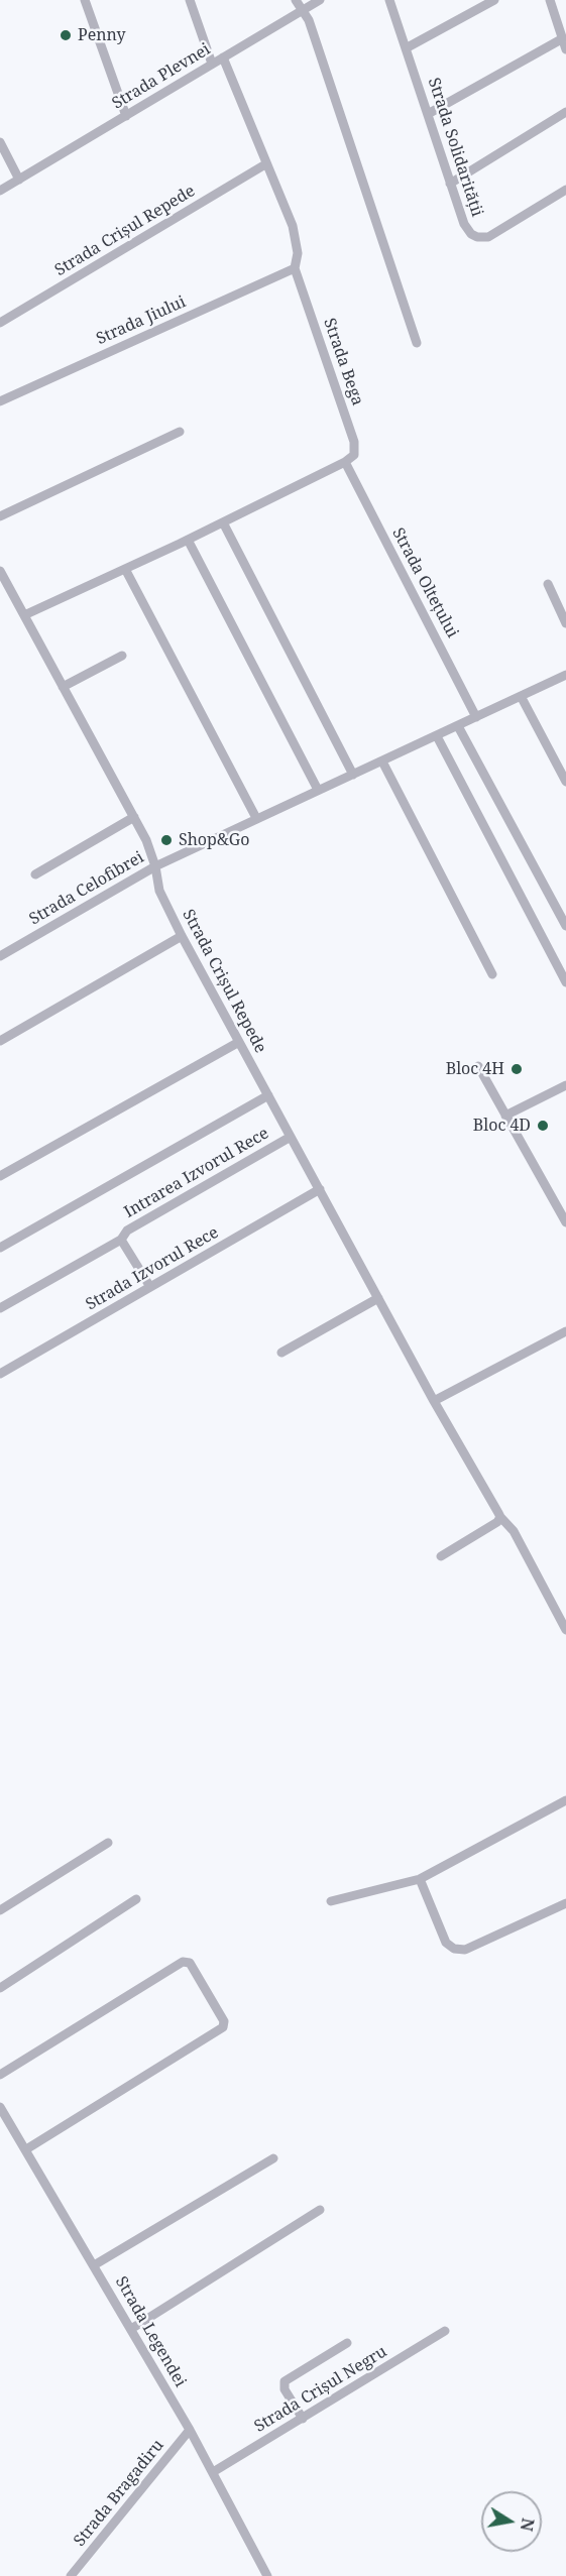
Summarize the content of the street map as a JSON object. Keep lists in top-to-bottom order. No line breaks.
{"streets":{"street":["Strada Plevnei","Strada Solidarității","Strada Crișul Repede","Strada Jiului","Strada Bega","Strada Oltețului","Strada Celofibrei","Intrarea Izvorul Rece","Strada Izvorul Rece","Strada Legendei","Strada Crișul Negru","Strada Bragadiru"]},"crossings":[["Strada Crișul Repede","Strada Celofibrei"],["Strada Crișul Repede","Intrarea Izvorul Rece"],["Strada Crișul Repede","Strada Izvorul Rece"],["Strada Jiului","Strada Bega"],["Strada Bega","Strada Oltețului"],["Strada Oltețului","Strada Celofibrei"],["Intrarea Izvorul Rece","Strada Izvorul Rece"],["Strada Legendei","Strada Crișul Negru"],["Strada Legendei","Strada Bragadiru"]],"places":["Penny","Shop&Go","Bloc 4H","Bloc 4D"],"north":"right"}
